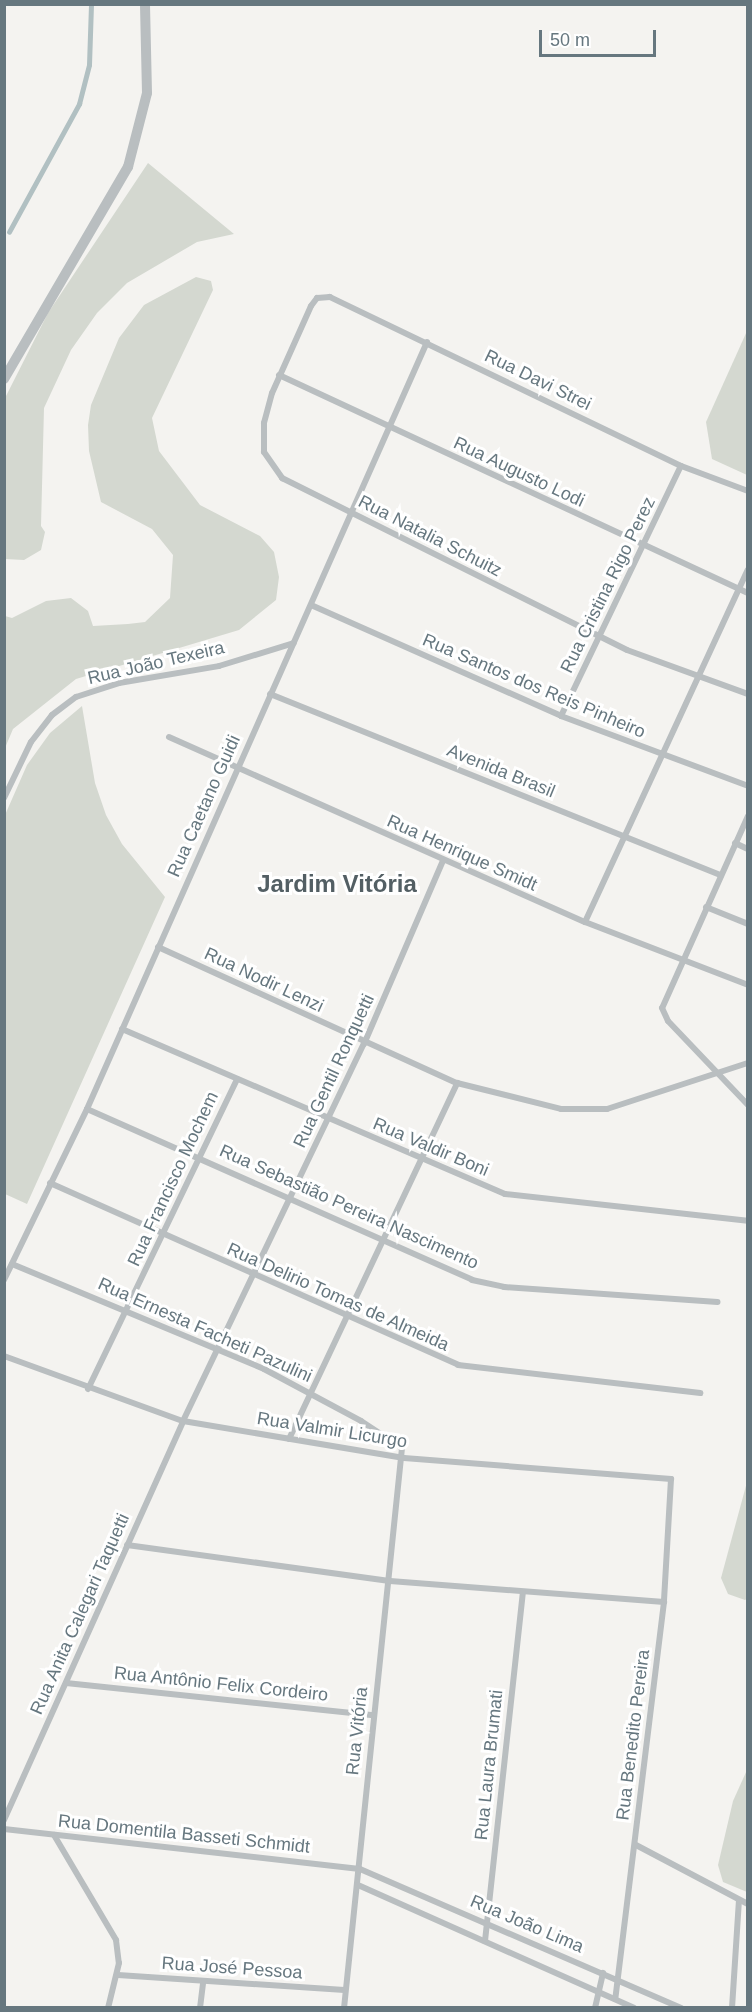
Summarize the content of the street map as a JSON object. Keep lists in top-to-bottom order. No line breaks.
{"streets":{"street":["Rua Davi Strei","Rua Augusto Lodi","Rua Natalia Schuitz","Rua Cristina Rigo Perez","Rua João Texeira","Rua Santos dos Reis Pinheiro","Avenida Brasil","Rua Caetano Guidi","Rua Henrique Smidt","Rua Nodir Lenzi","Rua Gentil Ronquetti","Rua Valdir Boni","Rua Francisco Mochem","Rua Sebastião Pereira Nascimento","Rua Delirio Tomas de Almeida","Rua Ernesta Facheti Pazulini","Rua Valmir Licurgo","Rua Anita Calegari Taquetti","Rua Antônio Felix Cordeiro","Rua Vitória","Rua Benedito Pereira","Rua Laura Brumati","Rua Domentila Basseti Schmidt","Rua João Lima","Rua José Pessoa"]},"crossings":[["Rua Davi Strei","Rua Natalia Schuitz"],["Rua Davi Strei","Rua Cristina Rigo Perez"],["Rua Davi Strei","Rua Caetano Guidi"],["Rua Augusto Lodi","Rua Natalia Schuitz"],["Rua Augusto Lodi","Rua Cristina Rigo Perez"],["Rua Augusto Lodi","Rua Caetano Guidi"],["Rua Natalia Schuitz","Rua Cristina Rigo Perez"],["Rua Natalia Schuitz","Rua Caetano Guidi"],["Rua Cristina Rigo Perez","Rua Santos dos Reis Pinheiro"],["Rua João Texeira","Rua Caetano Guidi"],["Rua Santos dos Reis Pinheiro","Rua Caetano Guidi"],["Avenida Brasil","Rua Caetano Guidi"],["Rua Caetano Guidi","Rua Henrique Smidt"],["Rua Caetano Guidi","Rua Nodir Lenzi"],["Rua Caetano Guidi","Rua Valdir Boni"],["Rua Caetano Guidi","Rua Sebastião Pereira Nascimento"],["Rua Caetano Guidi","Rua Delirio Tomas de Almeida"],["Rua Caetano Guidi","Rua Ernesta Facheti Pazulini"],["Rua Henrique Smidt","Rua Gentil Ronquetti"],["Rua Nodir Lenzi","Rua Gentil Ronquetti"],["Rua Gentil Ronquetti","Rua Valdir Boni"],["Rua Gentil Ronquetti","Rua Sebastião Pereira Nascimento"],["Rua Gentil Ronquetti","Rua Delirio Tomas de Almeida"],["Rua Gentil Ronquetti","Rua Ernesta Facheti Pazulini"],["Rua Gentil Ronquetti","Rua Valmir Licurgo"],["Rua Gentil Ronquetti","Rua Anita Calegari Taquetti"],["Rua Valdir Boni","Rua Francisco Mochem"],["Rua Francisco Mochem","Rua Sebastião Pereira Nascimento"],["Rua Francisco Mochem","Rua Delirio Tomas de Almeida"],["Rua Francisco Mochem","Rua Ernesta Facheti Pazulini"],["Rua Francisco Mochem","Rua Valmir Licurgo"],["Rua Ernesta Facheti Pazulini","Rua Valmir Licurgo"],["Rua Ernesta Facheti Pazulini","Rua Vitória"],["Rua Valmir Licurgo","Rua Anita Calegari Taquetti"],["Rua Valmir Licurgo","Rua Vitória"],["Rua Valmir Licurgo","Rua Benedito Pereira"],["Rua Anita Calegari Taquetti","Rua Antônio Felix Cordeiro"],["Rua Antônio Felix Cordeiro","Rua Vitória"],["Rua Vitória","Rua Domentila Basseti Schmidt"],["Rua Vitória","Rua João Lima"],["Rua Vitória","Rua José Pessoa"],["Rua Benedito Pereira","Rua João Lima"],["Rua Laura Brumati","Rua João Lima"],["Rua Domentila Basseti Schmidt","Rua João Lima"]],"districts":["Jardim Vitória"],"scale_bar":"50 m"}
